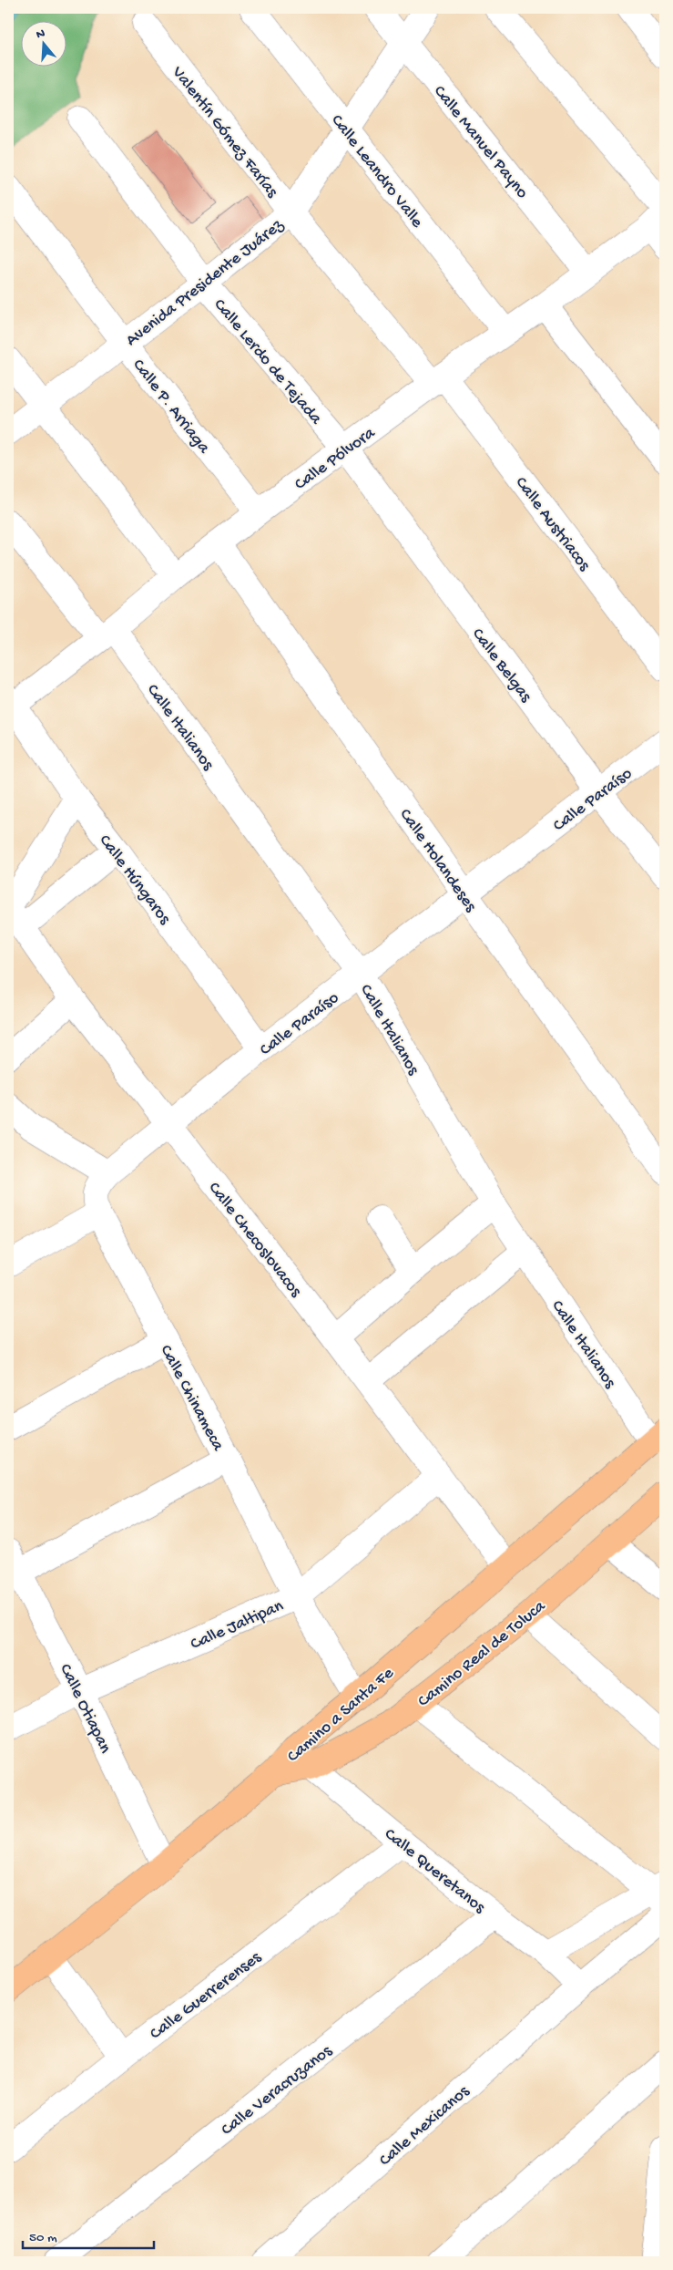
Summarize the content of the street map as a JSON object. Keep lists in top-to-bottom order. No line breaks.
{"streets":{"main road":["Camino Real de Toluca","Camino a Santa Fe"],"street":["Valentín Gómez Farías","Calle Manuel Payno","Calle Leandro Valle","Avenida Presidente Juárez","Calle Lerdo de Tejada","Calle P. Arriaga","Calle Pólvora","Calle Austriacos","Calle Belgas","Calle Italianos","Calle Paraíso","Calle Holandeses","Calle Húngaros","Calle Checoslovacos","Calle Chinameca","Calle Jaltipan","Calle Otiapan","Calle Queretanos","Calle Guerrerenses","Calle Veracruzanos","Calle Mexicanos"]},"crossings":[["Valentín Gómez Farías","Avenida Presidente Juárez"],["Valentín Gómez Farías","Calle Pólvora"],["Valentín Gómez Farías","Calle Austriacos"],["Calle Manuel Payno","Avenida Presidente Juárez"],["Calle Manuel Payno","Calle Pólvora"],["Calle Leandro Valle","Avenida Presidente Juárez"],["Calle Leandro Valle","Calle Pólvora"],["Avenida Presidente Juárez","Calle Lerdo de Tejada"],["Avenida Presidente Juárez","Calle P. Arriaga"],["Calle Lerdo de Tejada","Calle Pólvora"],["Calle Lerdo de Tejada","Calle Belgas"],["Calle P. Arriaga","Calle Pólvora"],["Calle Pólvora","Calle Austriacos"],["Calle Pólvora","Calle Belgas"],["Calle Pólvora","Calle Italianos"],["Calle Pólvora","Calle Holandeses"],["Calle Pólvora","Calle Húngaros"],["Calle Belgas","Calle Paraíso"],["Calle Italianos","Calle Paraíso"],["Calle Italianos","Camino a Santa Fe"],["Calle Paraíso","Calle Holandeses"],["Calle Paraíso","Calle Húngaros"],["Calle Paraíso","Calle Checoslovacos"],["Calle Paraíso","Calle Chinameca"],["Calle Checoslovacos","Calle Jaltipan"],["Calle Checoslovacos","Camino a Santa Fe"],["Calle Chinameca","Calle Jaltipan"],["Calle Chinameca","Camino a Santa Fe"],["Calle Jaltipan","Calle Otiapan"],["Camino Real de Toluca","Camino a Santa Fe"],["Camino Real de Toluca","Calle Queretanos"],["Calle Otiapan","Camino a Santa Fe"],["Camino a Santa Fe","Calle Queretanos"],["Calle Queretanos","Calle Guerrerenses"],["Calle Queretanos","Calle Veracruzanos"],["Calle Queretanos","Calle Mexicanos"]],"scale_bar":"50 m","north":"top"}
